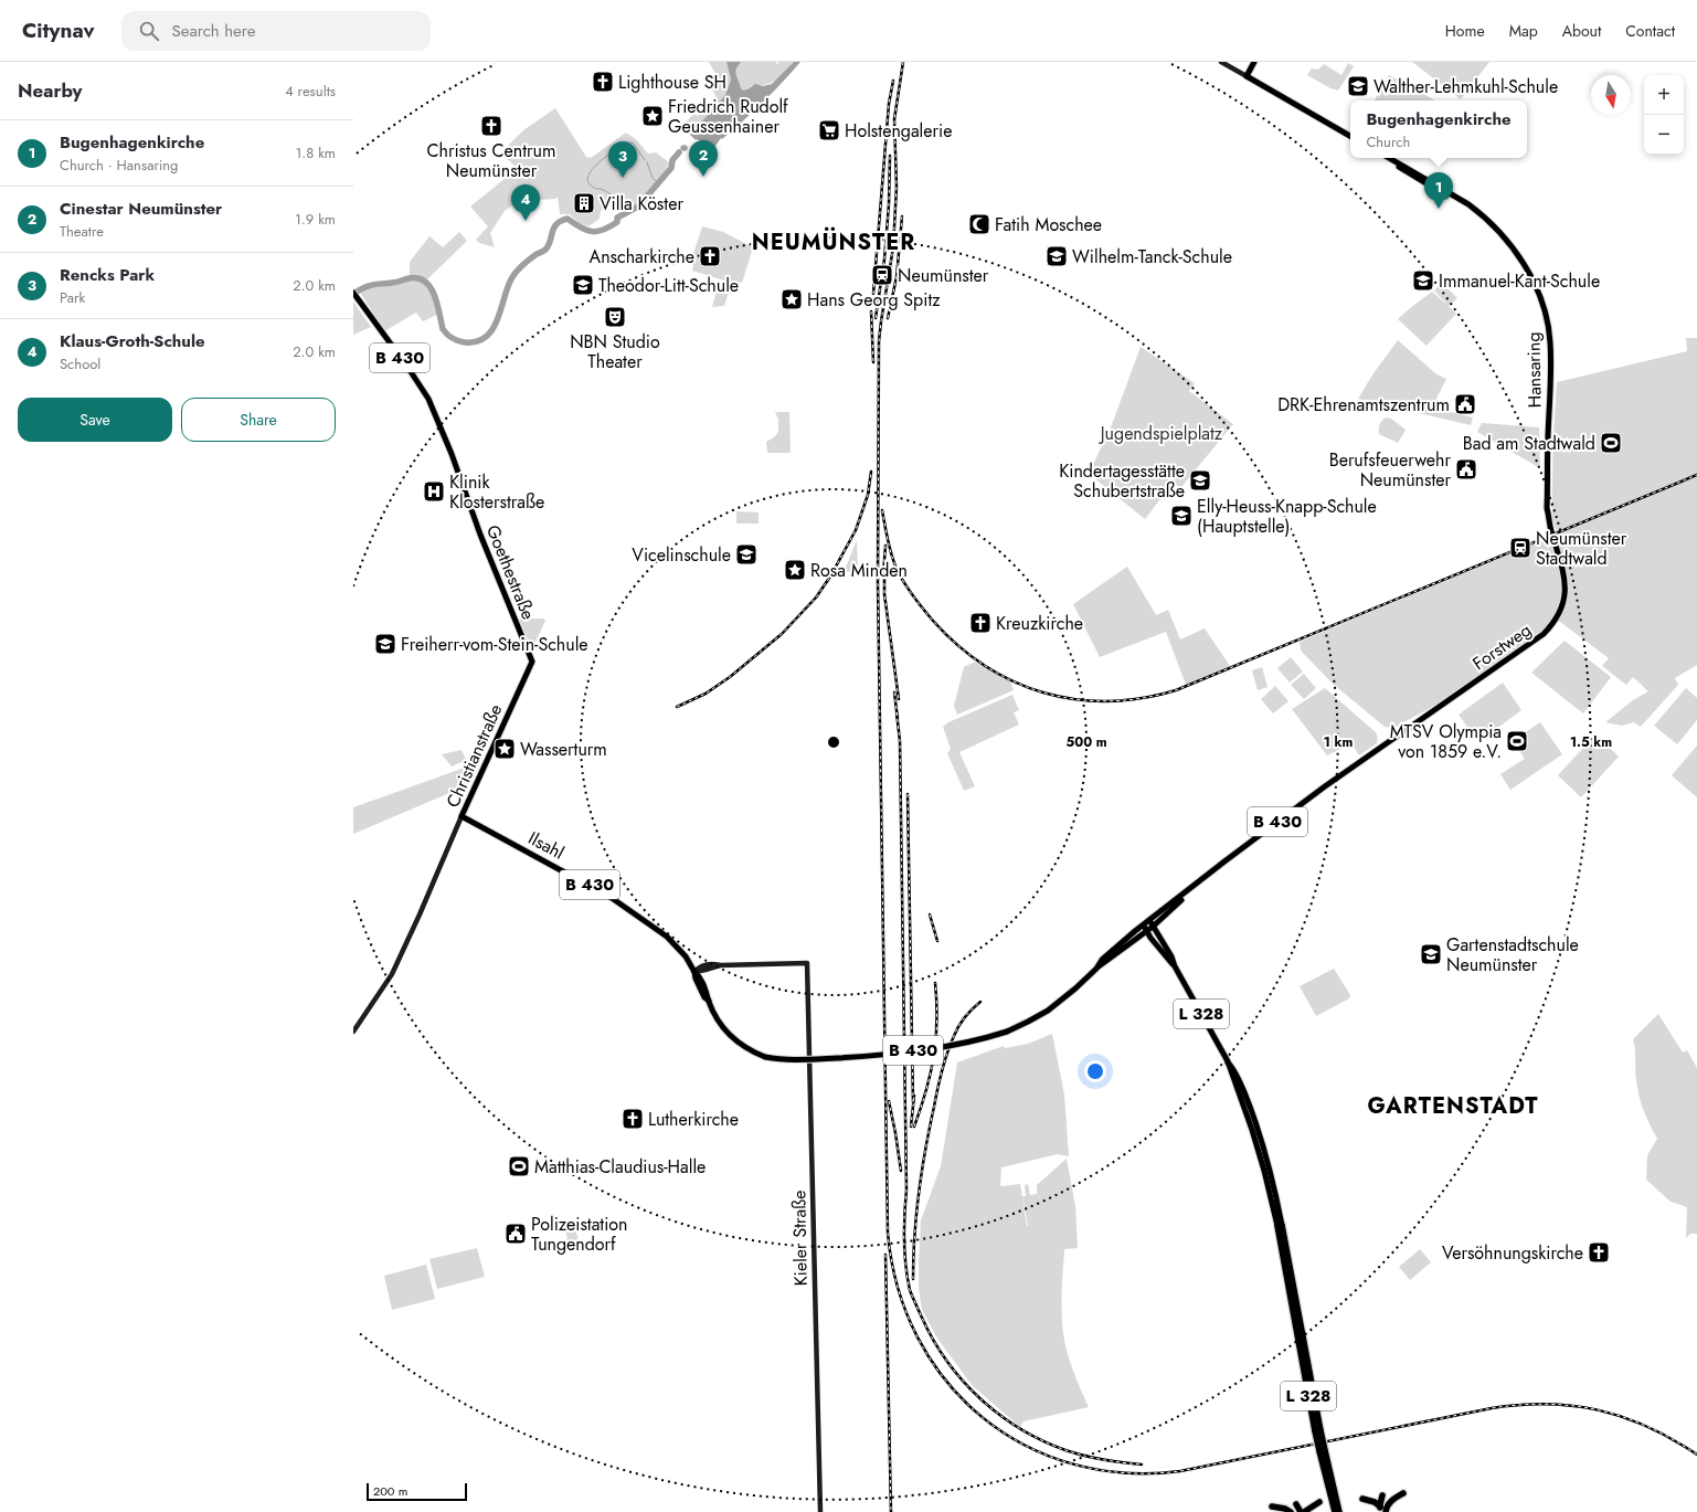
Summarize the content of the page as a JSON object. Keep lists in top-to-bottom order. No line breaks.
{"streets":{"highway":["L 328"],"main road":["B 430","Hansaring","Goethestraße","Forstweg","Christianstraße","Ilsahl","Kieler Straße"]},"crossings":[["B 430","Forstweg"],["B 430","Ilsahl"],["B 430","L 328"],["Hansaring","Forstweg"],["Goethestraße","Christianstraße"],["Christianstraße","Ilsahl"]],"districts":["NEUMÜNSTER","GARTENSTADT"],"parks":["Jugendspielplatz"],"places":{"church":["Lighthouse SH","Christus Centrum Neumünster","Anscharkirche","Kreuzkirche","Lutherkirche","Versöhnungskirche"],"school or university":["Walther-Lehmkuhl-Schule","Wilhelm-Tanck-Schule","Immanuel-Kant-Schule","Theodor-Litt-Schule","Kindertagesstätte Schubertstraße","Elly-Heuss-Knapp-Schule (Hauptstelle)","Vicelinschule","Freiherr-vom-Stein-Schule","Gartenstadtschule Neumünster"],"place":["Friedrich Rudolf Geussenhainer","Hans Georg Spitz","Rosa Minden","Wasserturm"],"supermarket":["Holstengalerie"],"building":["Villa Köster"],"mosque":["Fatih Moschee"],"station":["Neumünster","Neumünster Stadtwald"],"theatre":["NBN Studio Theater"],"public building":["DRK-Ehrenamtszentrum","Berufsfeuerwehr Neumünster","Polizeistation Tungendorf"],"sports":["Bad am Stadtwald","MTSV Olympia von 1859 e.V.","Matthias-Claudius-Halle"],"hospital":["Klinik Klosterstraße"]},"scale_bar":"200 m","north":"bottom","page":{"header":"Citynav","search":"Search here","nav":["Home","Map","About","Contact"],"heading":["Nearby","4 results"],"map_buttons":["+","−"],"popup":["Bugenhagenkirche","Church"],"list":[{"mark":"1","name":"Bugenhagenkirche","note":"Church · Hansaring","value":"1.8 km"},{"mark":"2","name":"Cinestar Neumünster","note":"Theatre","value":"1.9 km"},{"mark":"3","name":"Rencks Park","note":"Park","value":"2.0 km"},{"mark":"4","name":"Klaus-Groth-Schule","note":"School","value":"2.0 km"}],"pins":["2","3","1","4"],"buttons":["Save","Share"],"scale":"200 m"},"rings":["500 m","1 km","1.5 km"]}
